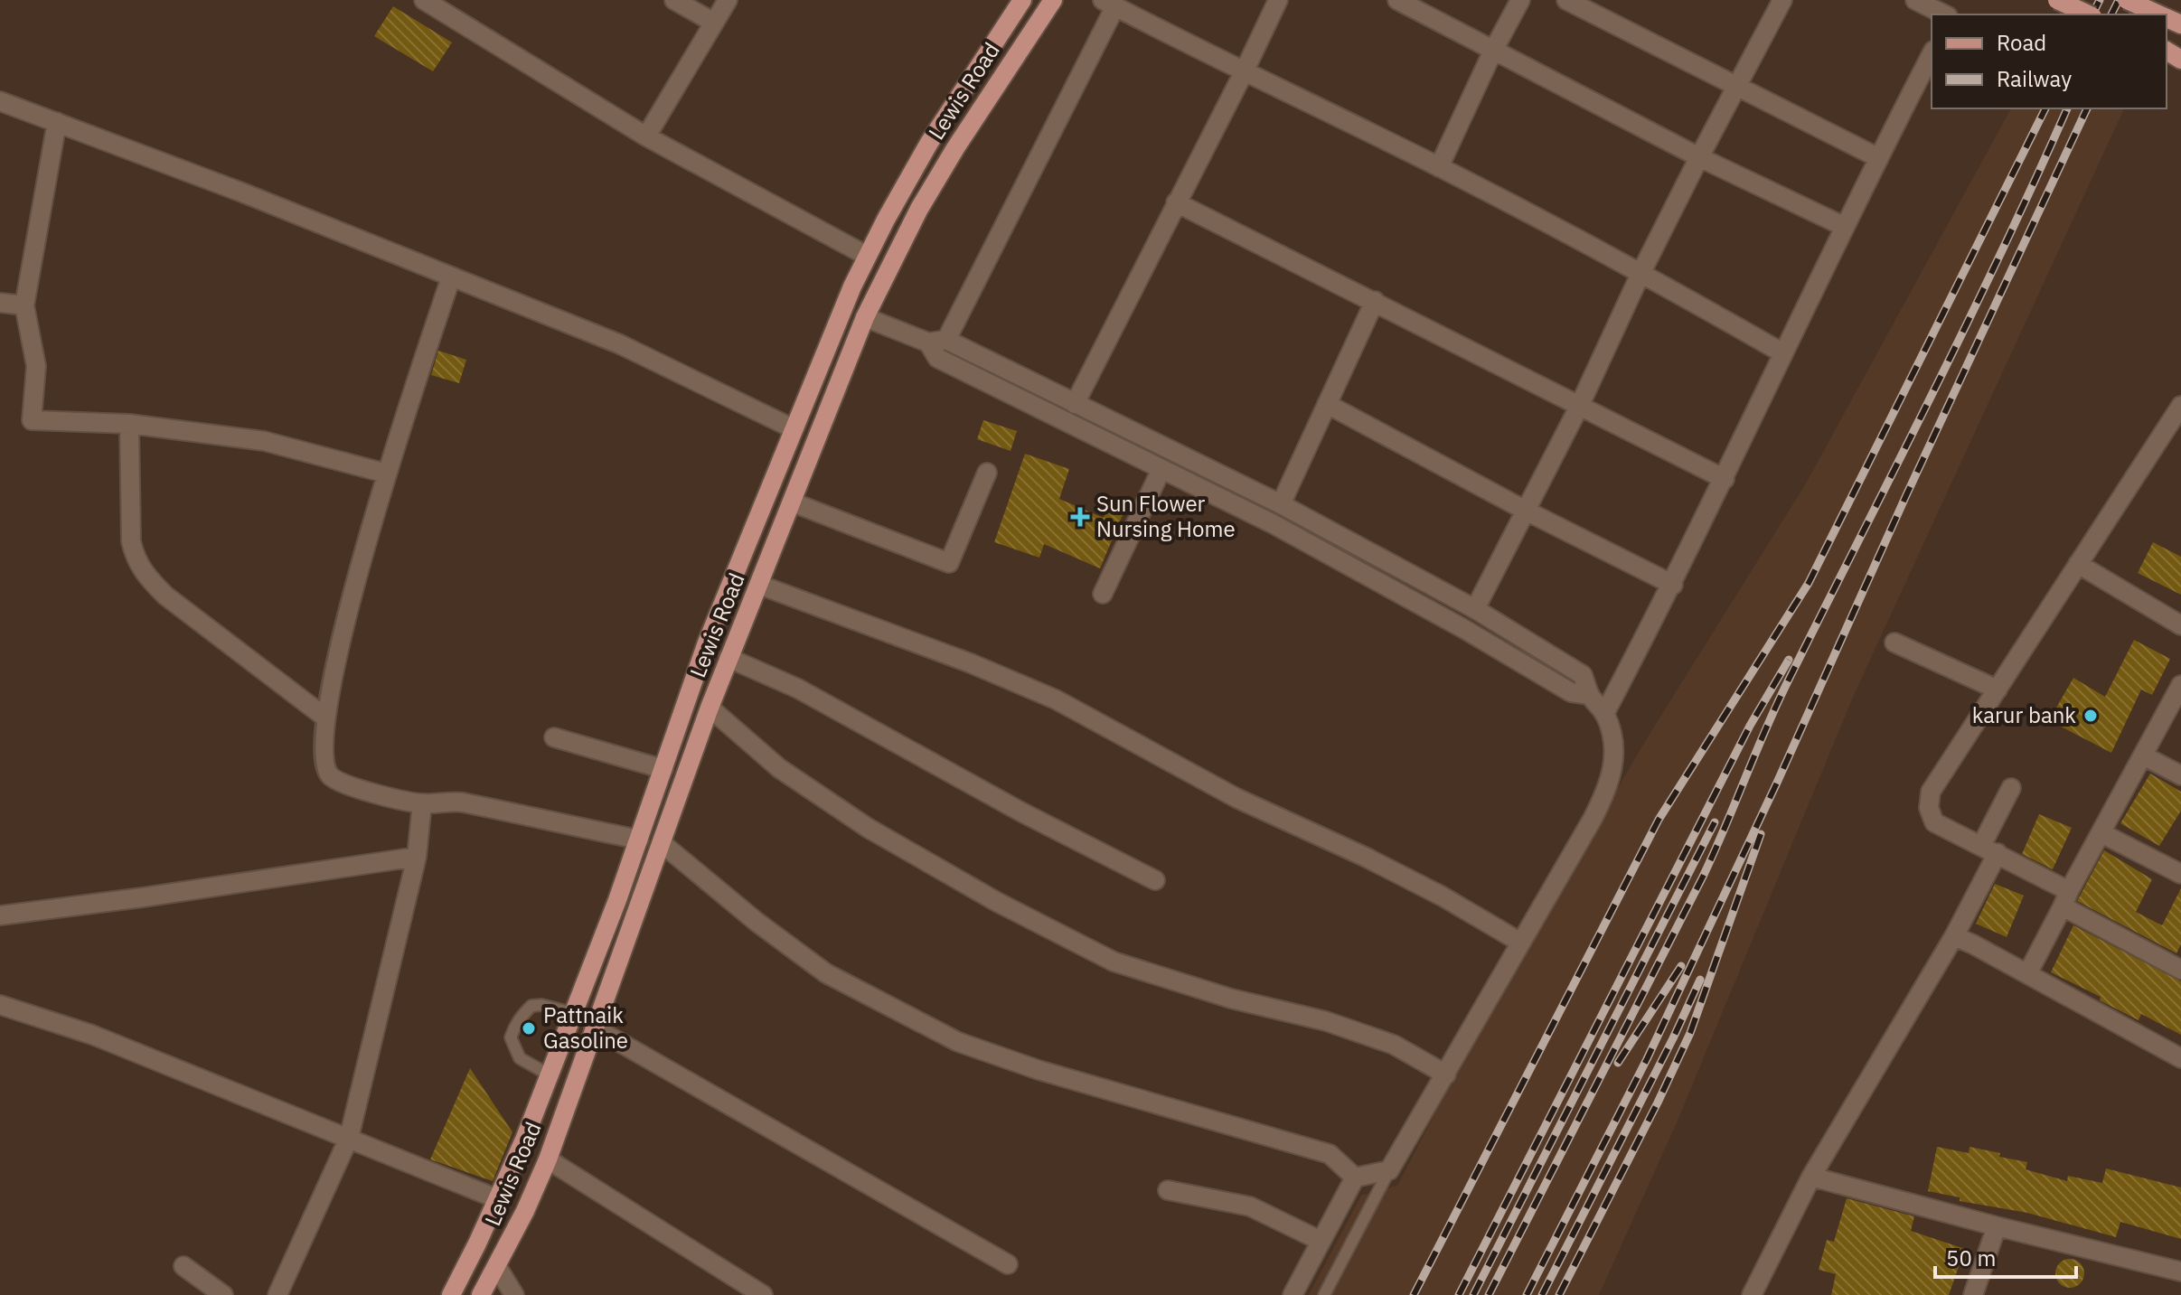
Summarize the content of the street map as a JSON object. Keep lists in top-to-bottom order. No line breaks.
{"streets":{"main road":["Lewis Road"]},"places":{"health":["Sun Flower Nursing Home"],"other":["karur bank","Pattnaik Gasoline"]},"legend":["Road","Railway"],"scale_bar":"50 m"}
